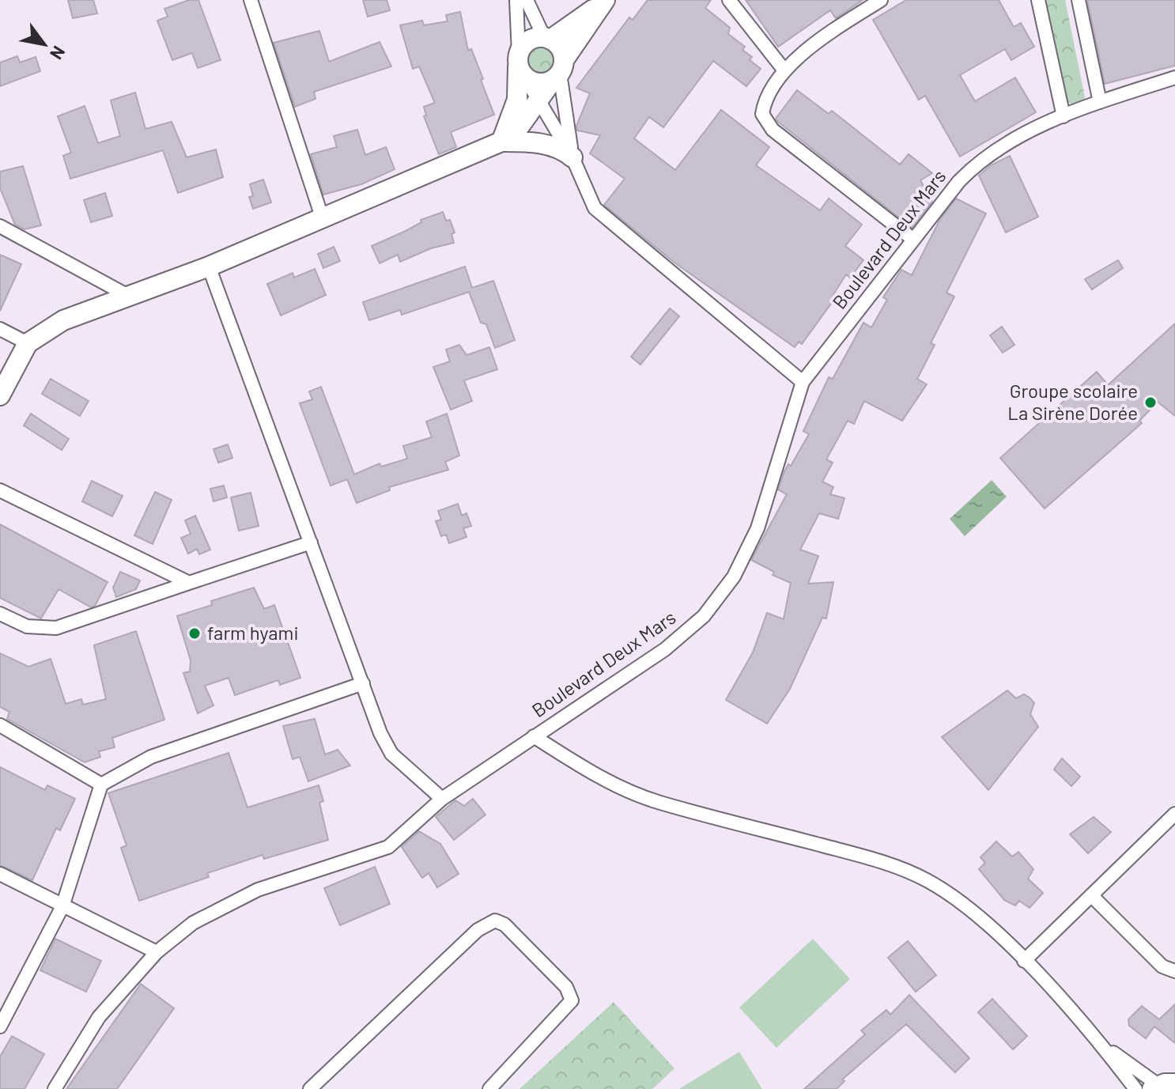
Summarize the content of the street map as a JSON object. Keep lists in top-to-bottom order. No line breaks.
{"streets":{"street":["Boulevard Deux Mars"]},"places":["Groupe scolaire La Sirène Dorée","farm hyami"],"north":"bottom right"}
